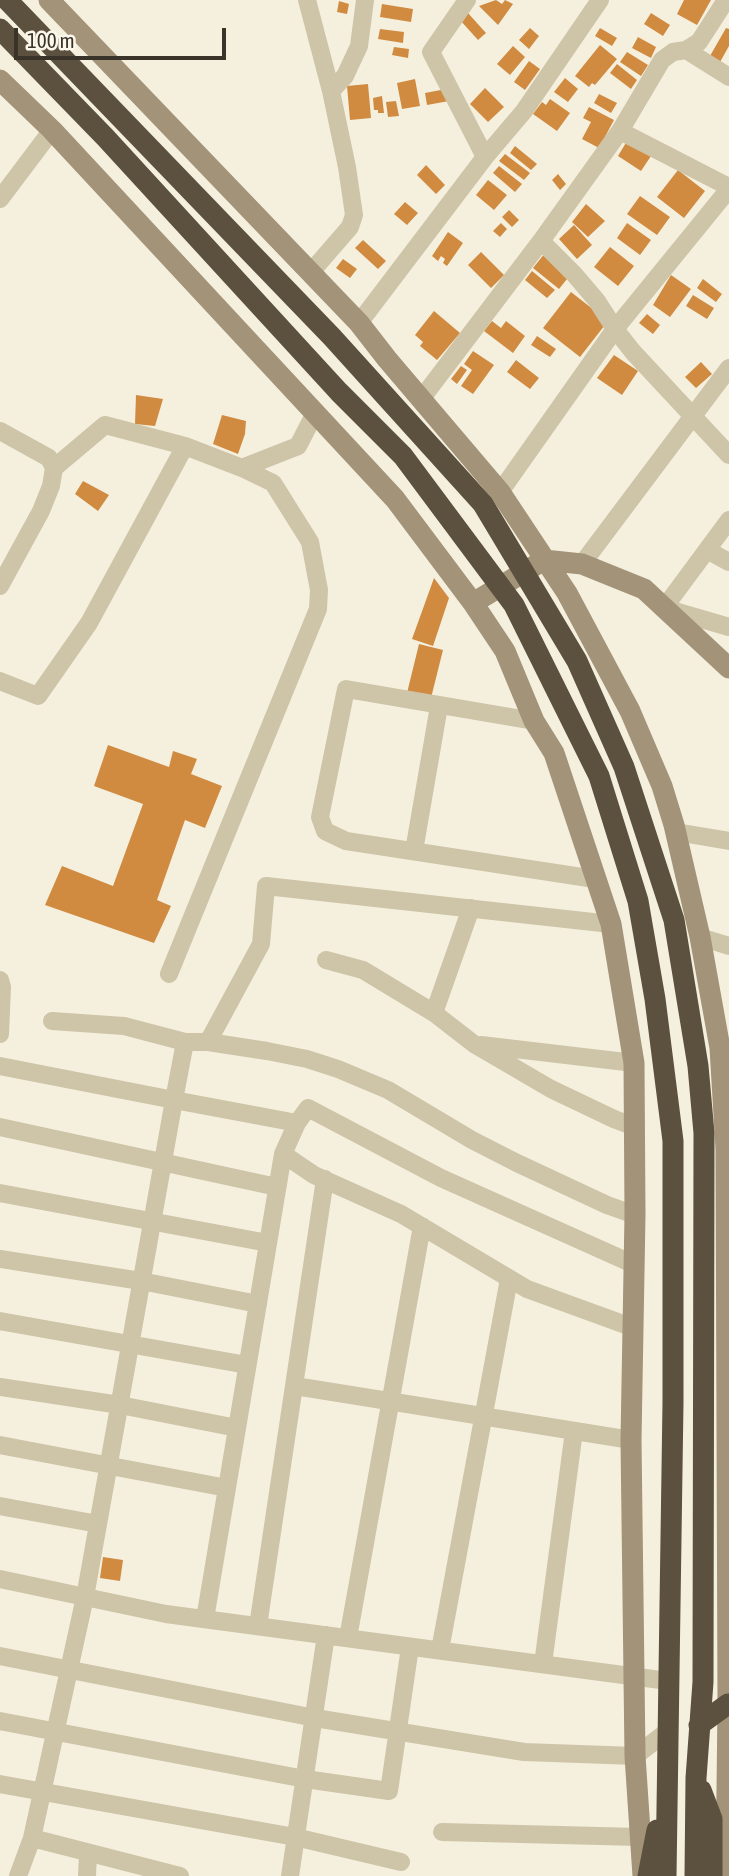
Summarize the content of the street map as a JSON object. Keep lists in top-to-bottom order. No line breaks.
{"scale_bar":"100 m"}
